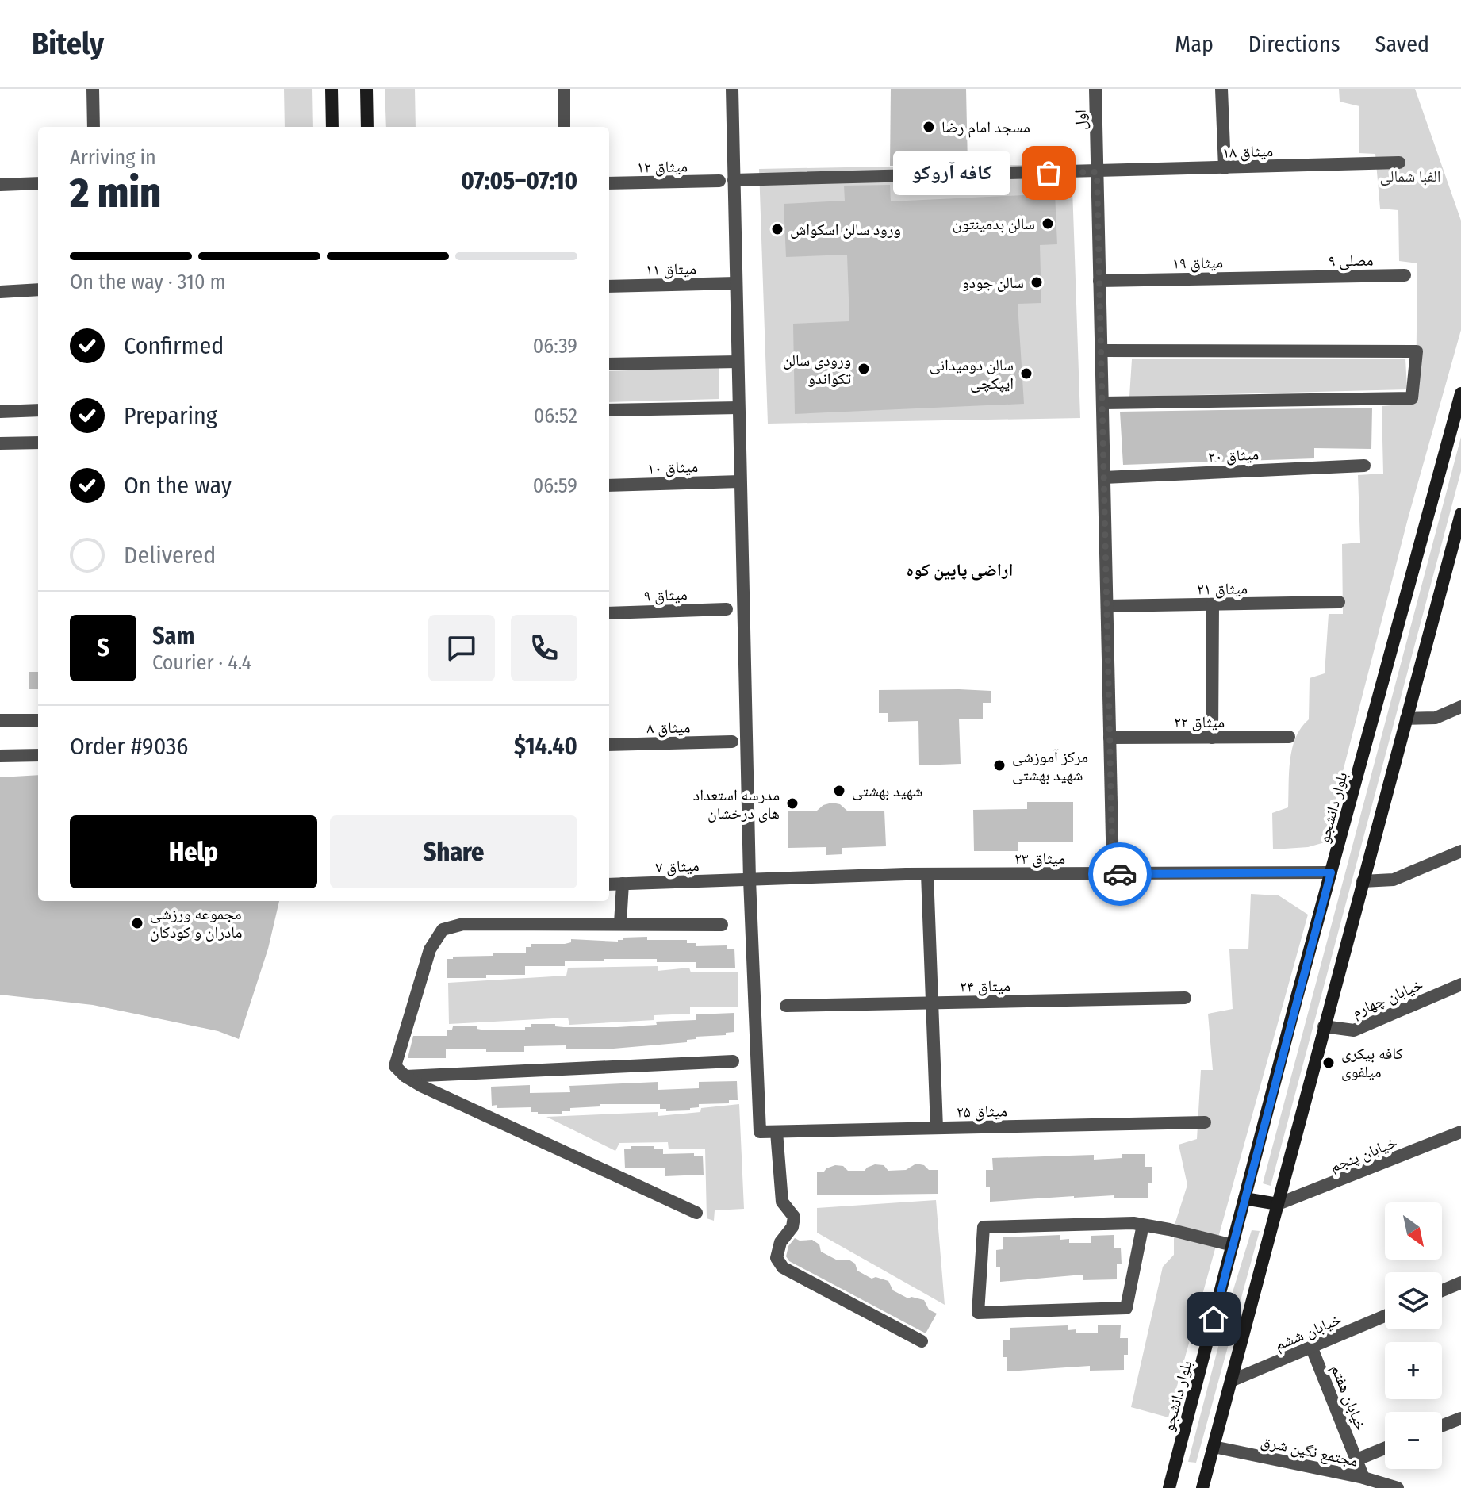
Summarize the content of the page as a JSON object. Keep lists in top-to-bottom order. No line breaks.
{"streets":{"main road":["بلوار دانشجو"],"street":["اول","میثاق ۱۸","میثاق ۱۲","مصلی ۹","میثاق ۱۹","میثاق ۱۱","میثاق ۲۰","میثاق ۱۰","میثاق ۲۱","میثاق ۹","میثاق ۲۲","میثاق ۸","میثاق ۲۳","میثاق ۷","میثاق ۲۴","خیابان چهارم","میثاق ۲۵","خیابان پنجم","خیابان ششم","خیابان هفتم","مجتمع نگین شرق"]},"crossings":[["اول","میثاق ۱۸"],["اول","میثاق ۱۹"],["اول","میثاق ۲۰"],["اول","میثاق ۲۱"],["اول","میثاق ۲۲"],["اول","میثاق ۲۳"],["مصلی ۹","میثاق ۱۹"],["بلوار دانشجو","میثاق ۲۳"],["میثاق ۲۳","میثاق ۷"],["میثاق ۲۳","میثاق ۲۵"],["میثاق ۷","میثاق ۲۵"],["خیابان ششم","خیابان هفتم"],["خیابان هفتم","مجتمع نگین شرق"]],"districts":["اراضی پایین کوه"],"parks":["الفبا شمالی"],"places":["مسجد امام رضا","کافه آروکو","سالن بدمینتون","ورود سالن اسکواش","سالن جودو","ورودی سالن تکواندو","سالن دومیدانی ایپکچی","مرکز آموزشی شهید بهشتی","شهید بهشتی","مدرسه استعداد های درخشان","مجموعه ورزشی مادران و کودکان","کافه بیکری میلفوی"],"north":"bottom right","page":{"header":"Bitely","nav":["Map","Directions","Saved"],"heading":["2 min","Arriving in","07:05–07:10"],"panel":["Sam","Courier · 4.4","Order #9036","$14.40"],"bubble":"کافه آروکو","bar":"On the way · 310 m","list":[["Confirmed","06:39"],["Preparing","06:52"],["On the way","06:59"],"Delivered"],"round":"S","buttons":["Help","Share"],"map_buttons":["+","−"]}}
